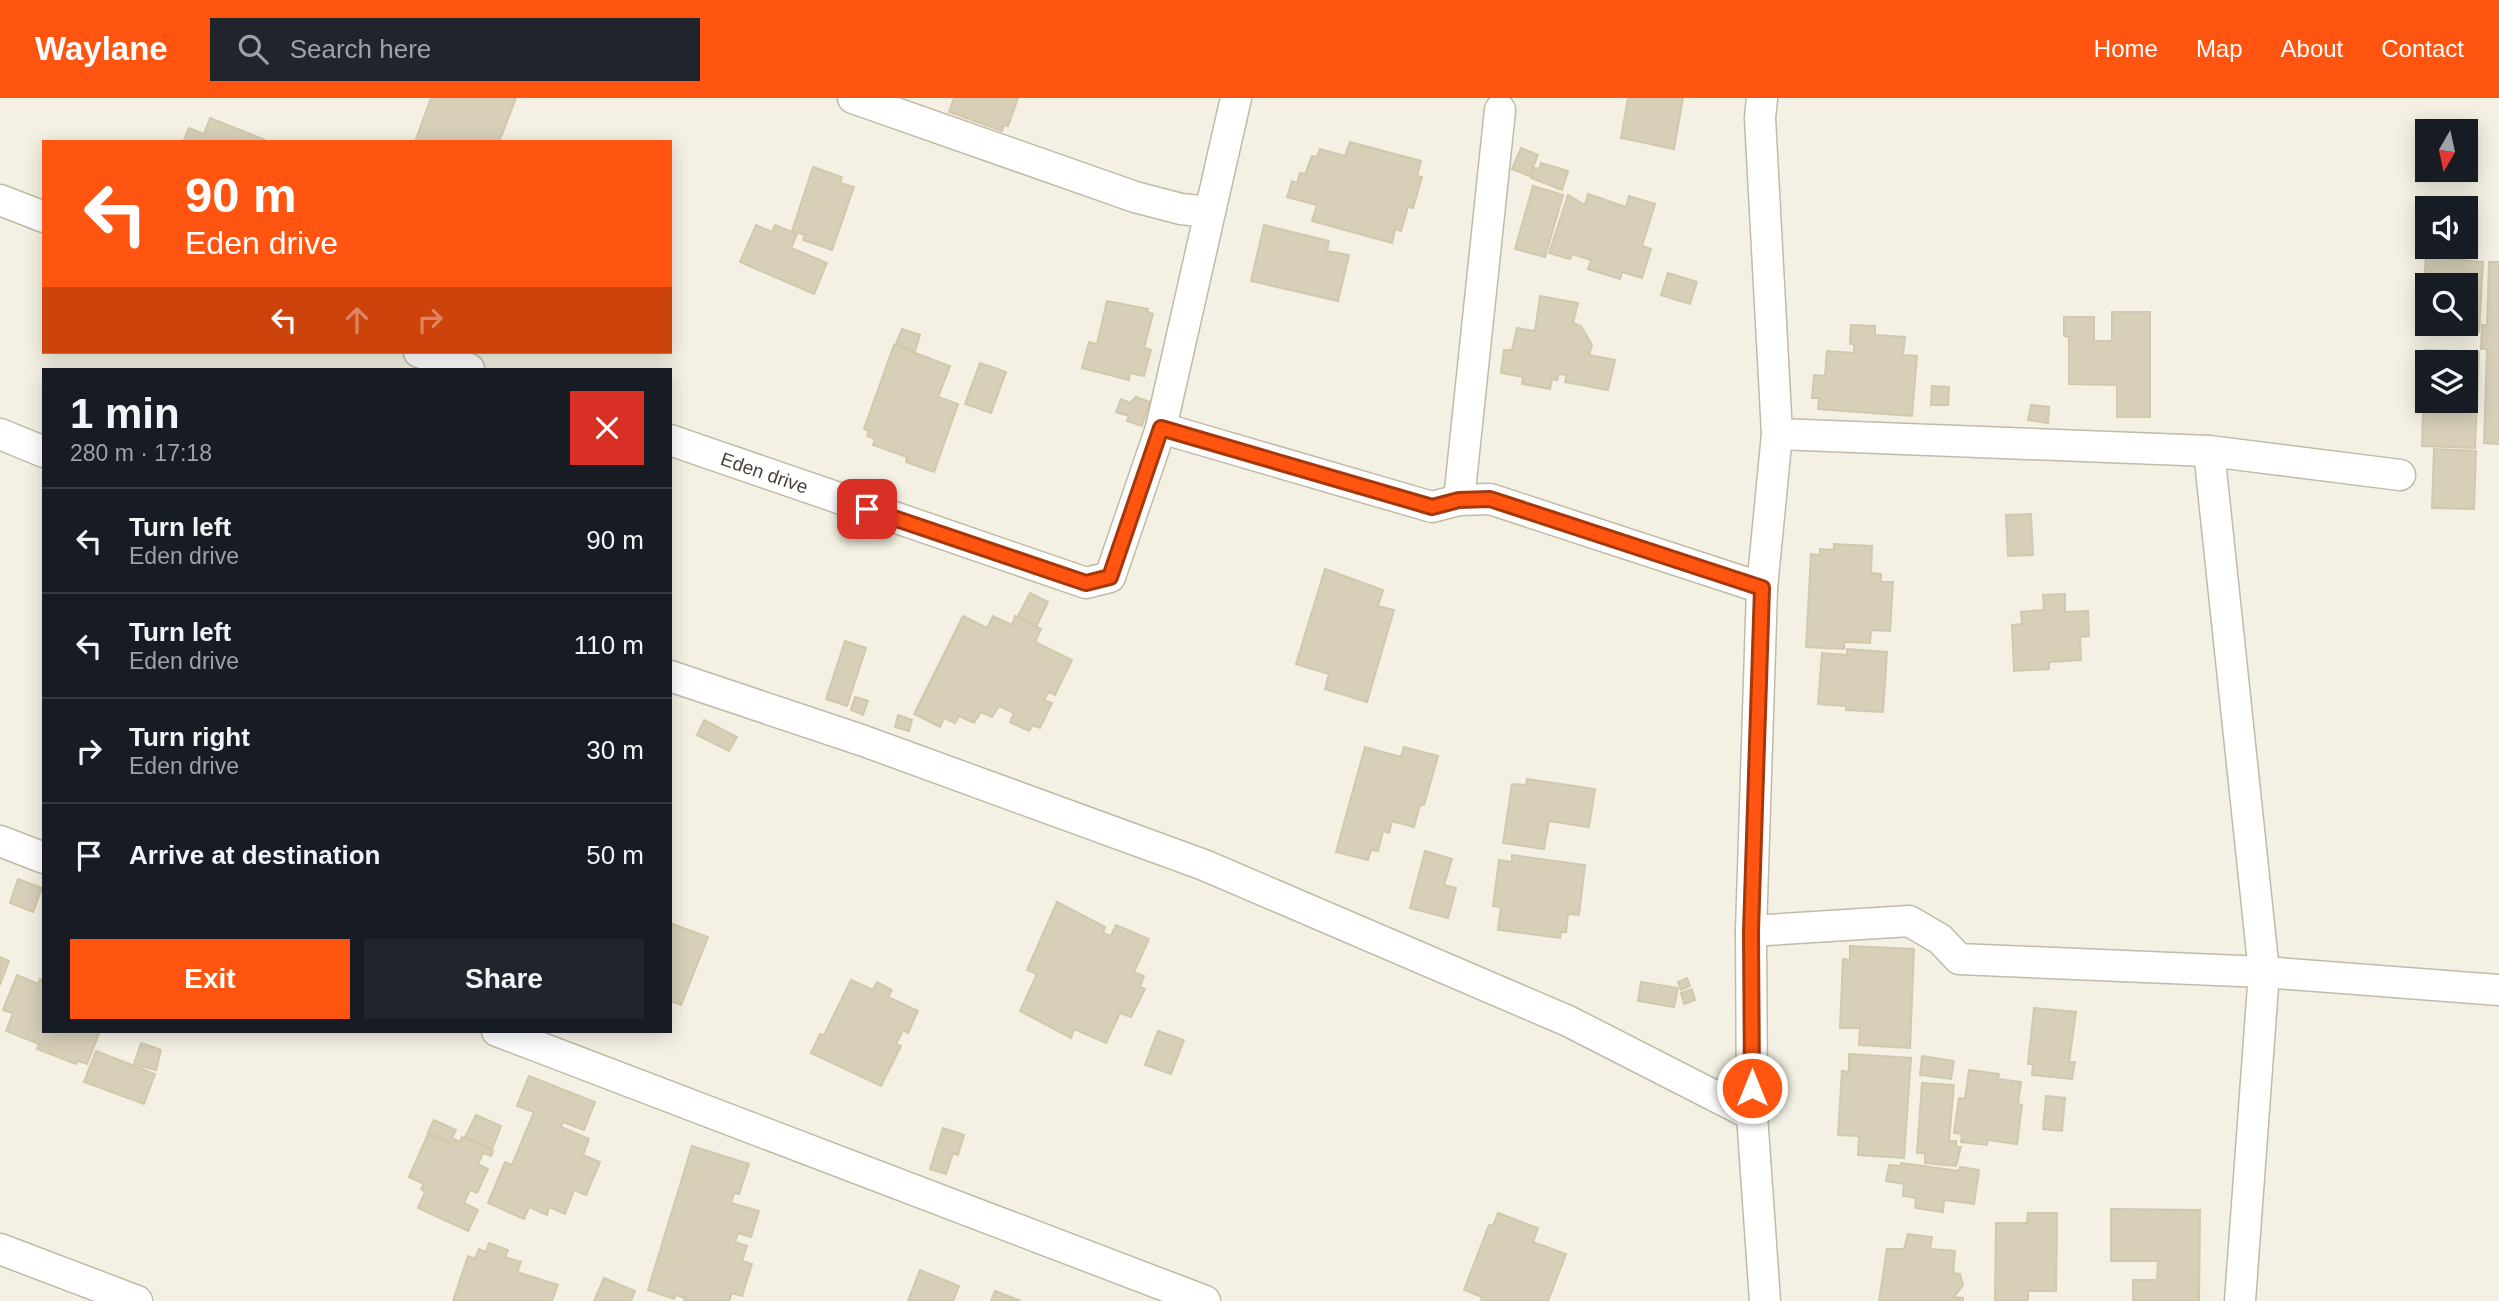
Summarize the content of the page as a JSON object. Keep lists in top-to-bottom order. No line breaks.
{"streets":{"street":["Eden drive"]},"north":"bottom","page":{"header":"Waylane","search":"Search here","nav":["Home","Map","About","Contact"],"turn":["90 m","Eden drive"],"heading":["1 min","280 m · 17:18"],"list":[{"name":"Turn left","note":"Eden drive","value":"90 m"},{"name":"Turn left","note":"Eden drive","value":"110 m"},{"name":"Turn right","note":"Eden drive","value":"30 m"},{"name":"Arrive at destination","value":"50 m"}],"buttons":["Exit","Share"]}}
